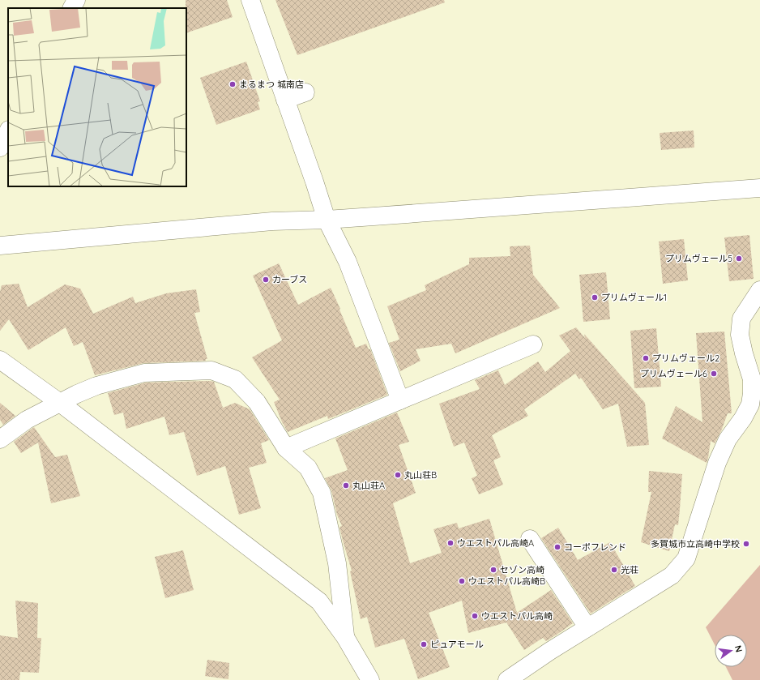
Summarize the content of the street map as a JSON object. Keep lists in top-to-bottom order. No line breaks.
{"places":["まるまつ 城南店","プリムヴェール5","カーブス","プリムヴェール1","プリムヴェール2","プリムヴェール6","丸山荘B","丸山荘A","ウエストパル高崎A","多賀城市立高崎中学校","コーポフレンド","セゾン高崎","光荘","ウエストパル高崎B","ウエストパル高崎","ピュアモール"],"north":"right"}
